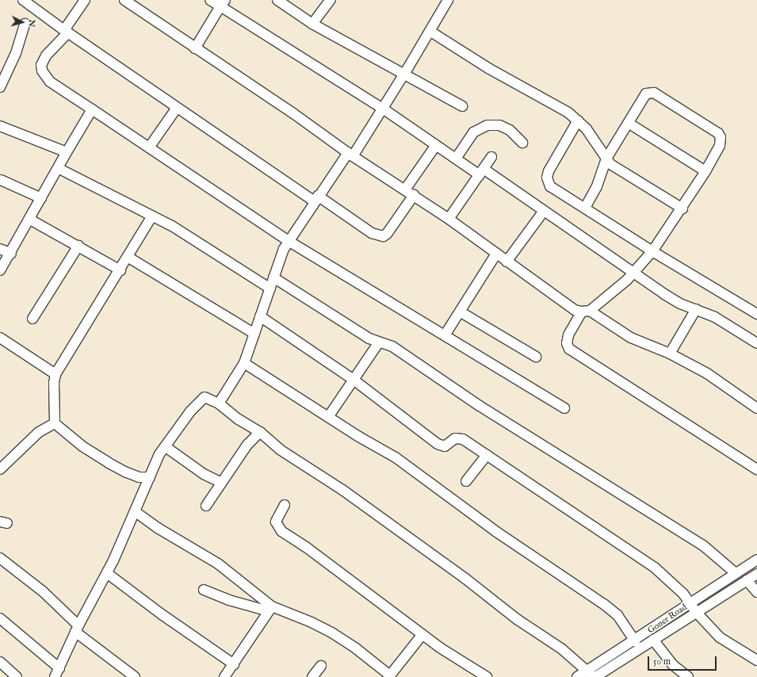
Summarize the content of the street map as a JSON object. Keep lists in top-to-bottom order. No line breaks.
{"streets":{"street":["Goner Road"]},"scale_bar":"50 m","north":"right"}
